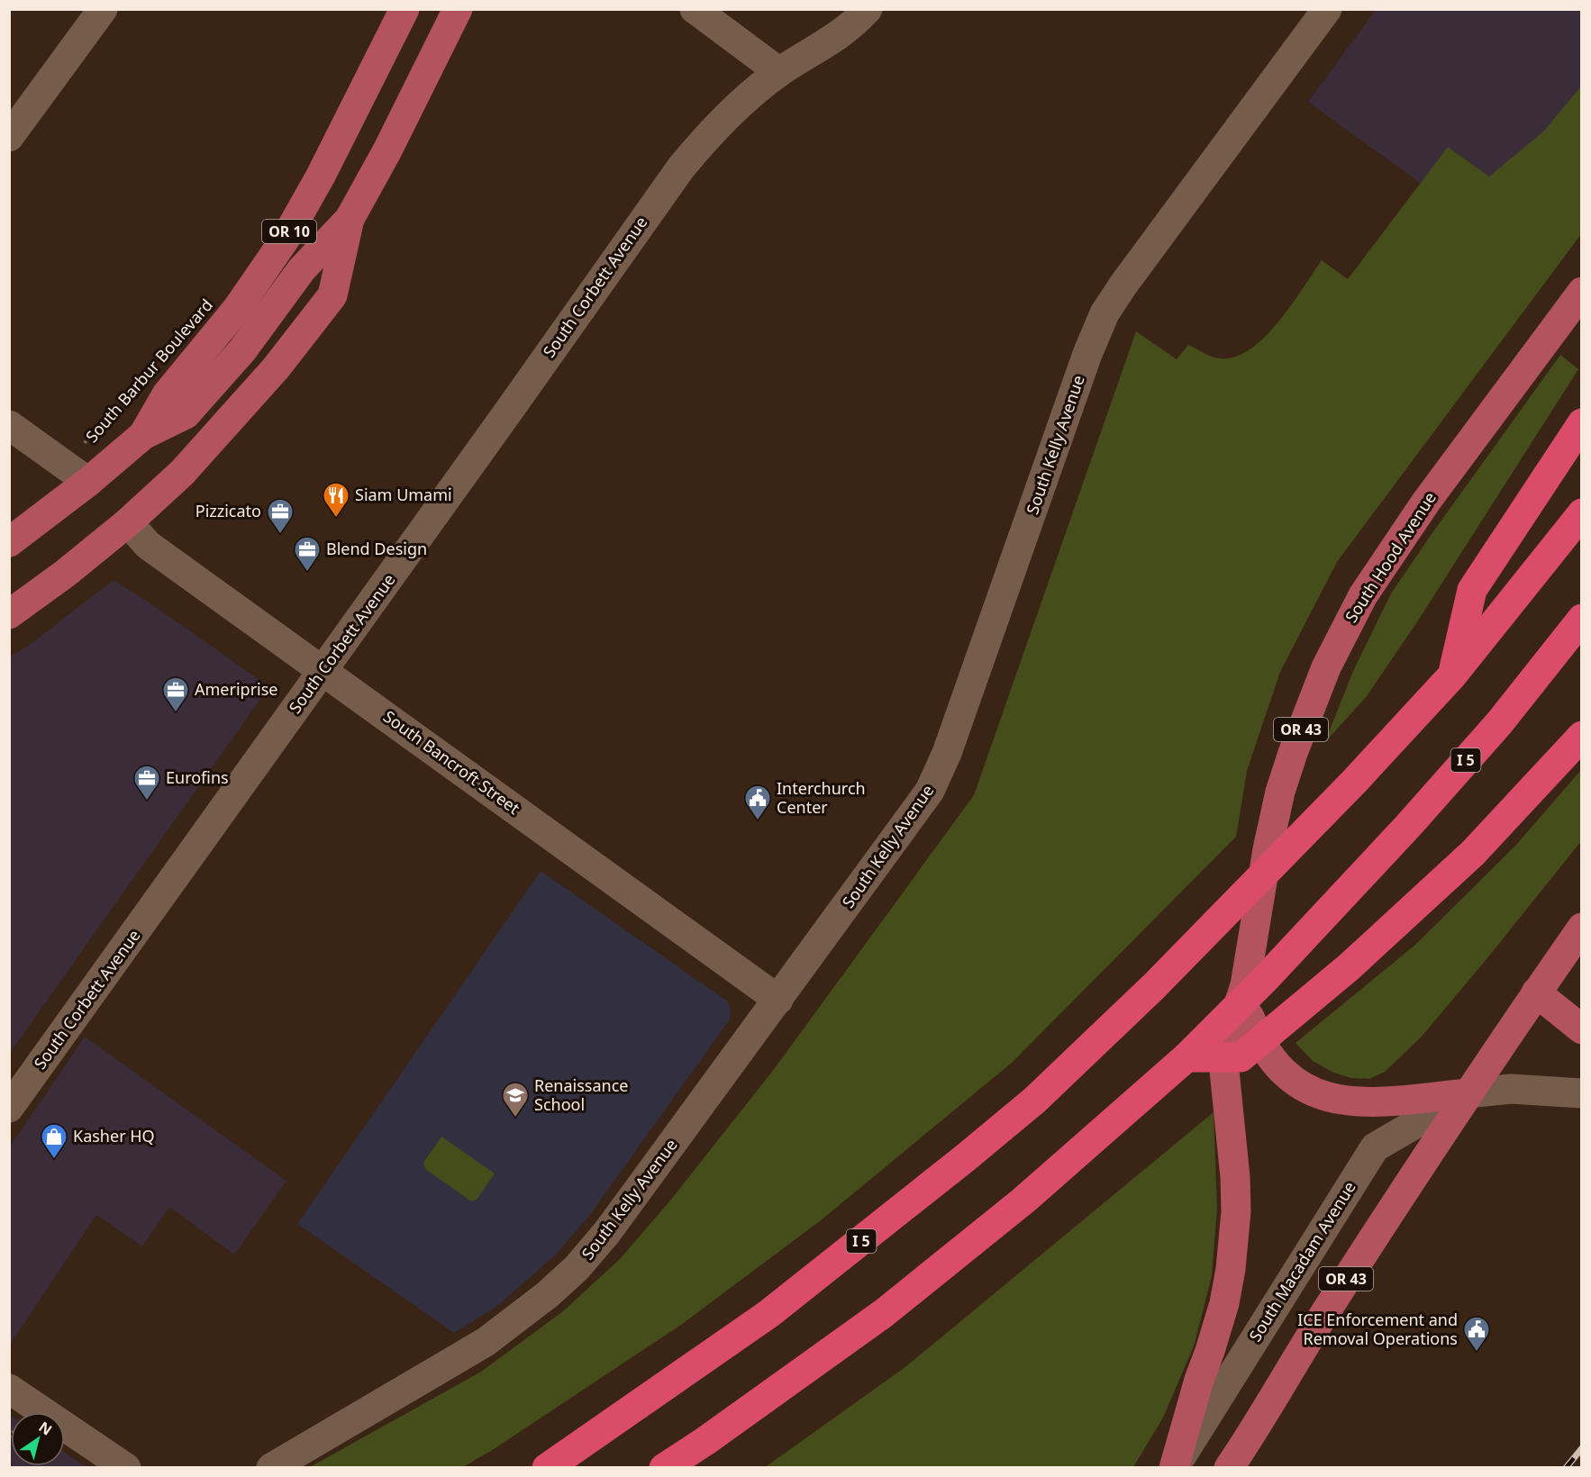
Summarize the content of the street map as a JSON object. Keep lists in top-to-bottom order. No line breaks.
{"streets":{"highway":["I 5"],"main road":["OR 10","South Barbur Boulevard","South Hood Avenue","OR 43","South Macadam Avenue"],"street":["South Corbett Avenue","South Kelly Avenue","South Bancroft Street"]},"crossings":[["OR 10","South Barbur Boulevard"],["South Corbett Avenue","South Bancroft Street"],["South Barbur Boulevard","South Bancroft Street"],["South Kelly Avenue","South Bancroft Street"],["South Hood Avenue","OR 43"],["OR 43","South Macadam Avenue"]],"places":{"restaurant":["Siam Umami"],"office":["Pizzicato","Blend Design","Ameriprise","Eurofins"],"public building":["Interchurch Center","ICE Enforcement and Removal Operations"],"school or university":["Renaissance School"],"shop":["Kasher HQ"]},"north":"top right"}
